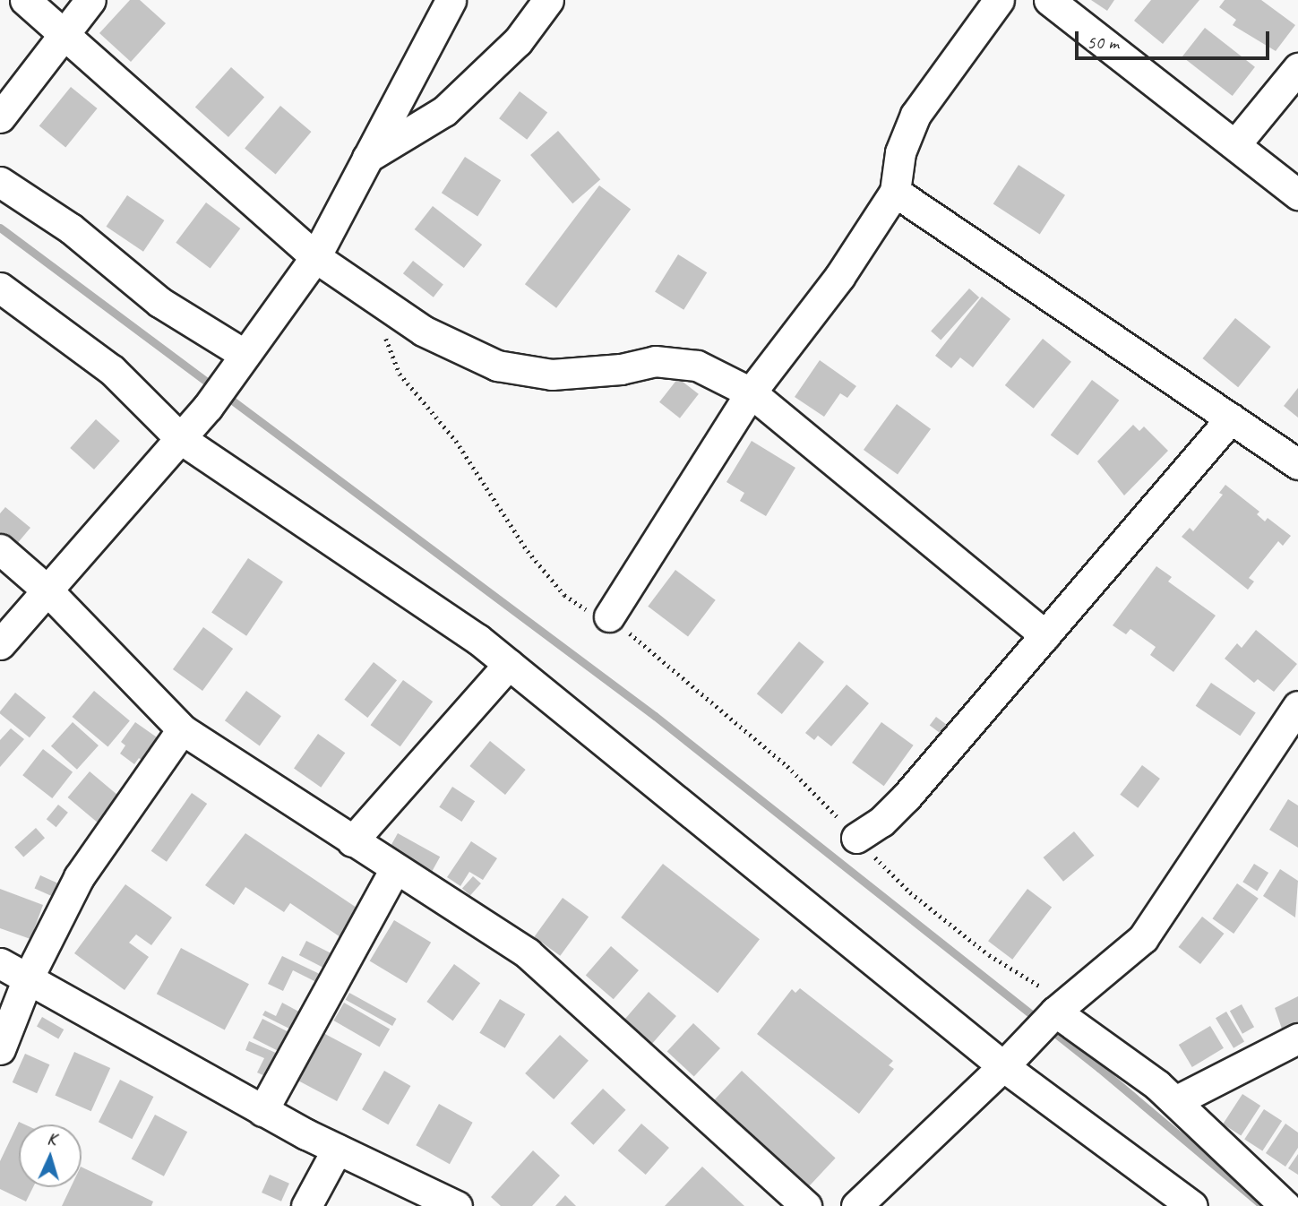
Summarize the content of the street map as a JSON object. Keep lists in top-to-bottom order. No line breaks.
{"scale_bar":"50 m","north":"top"}
